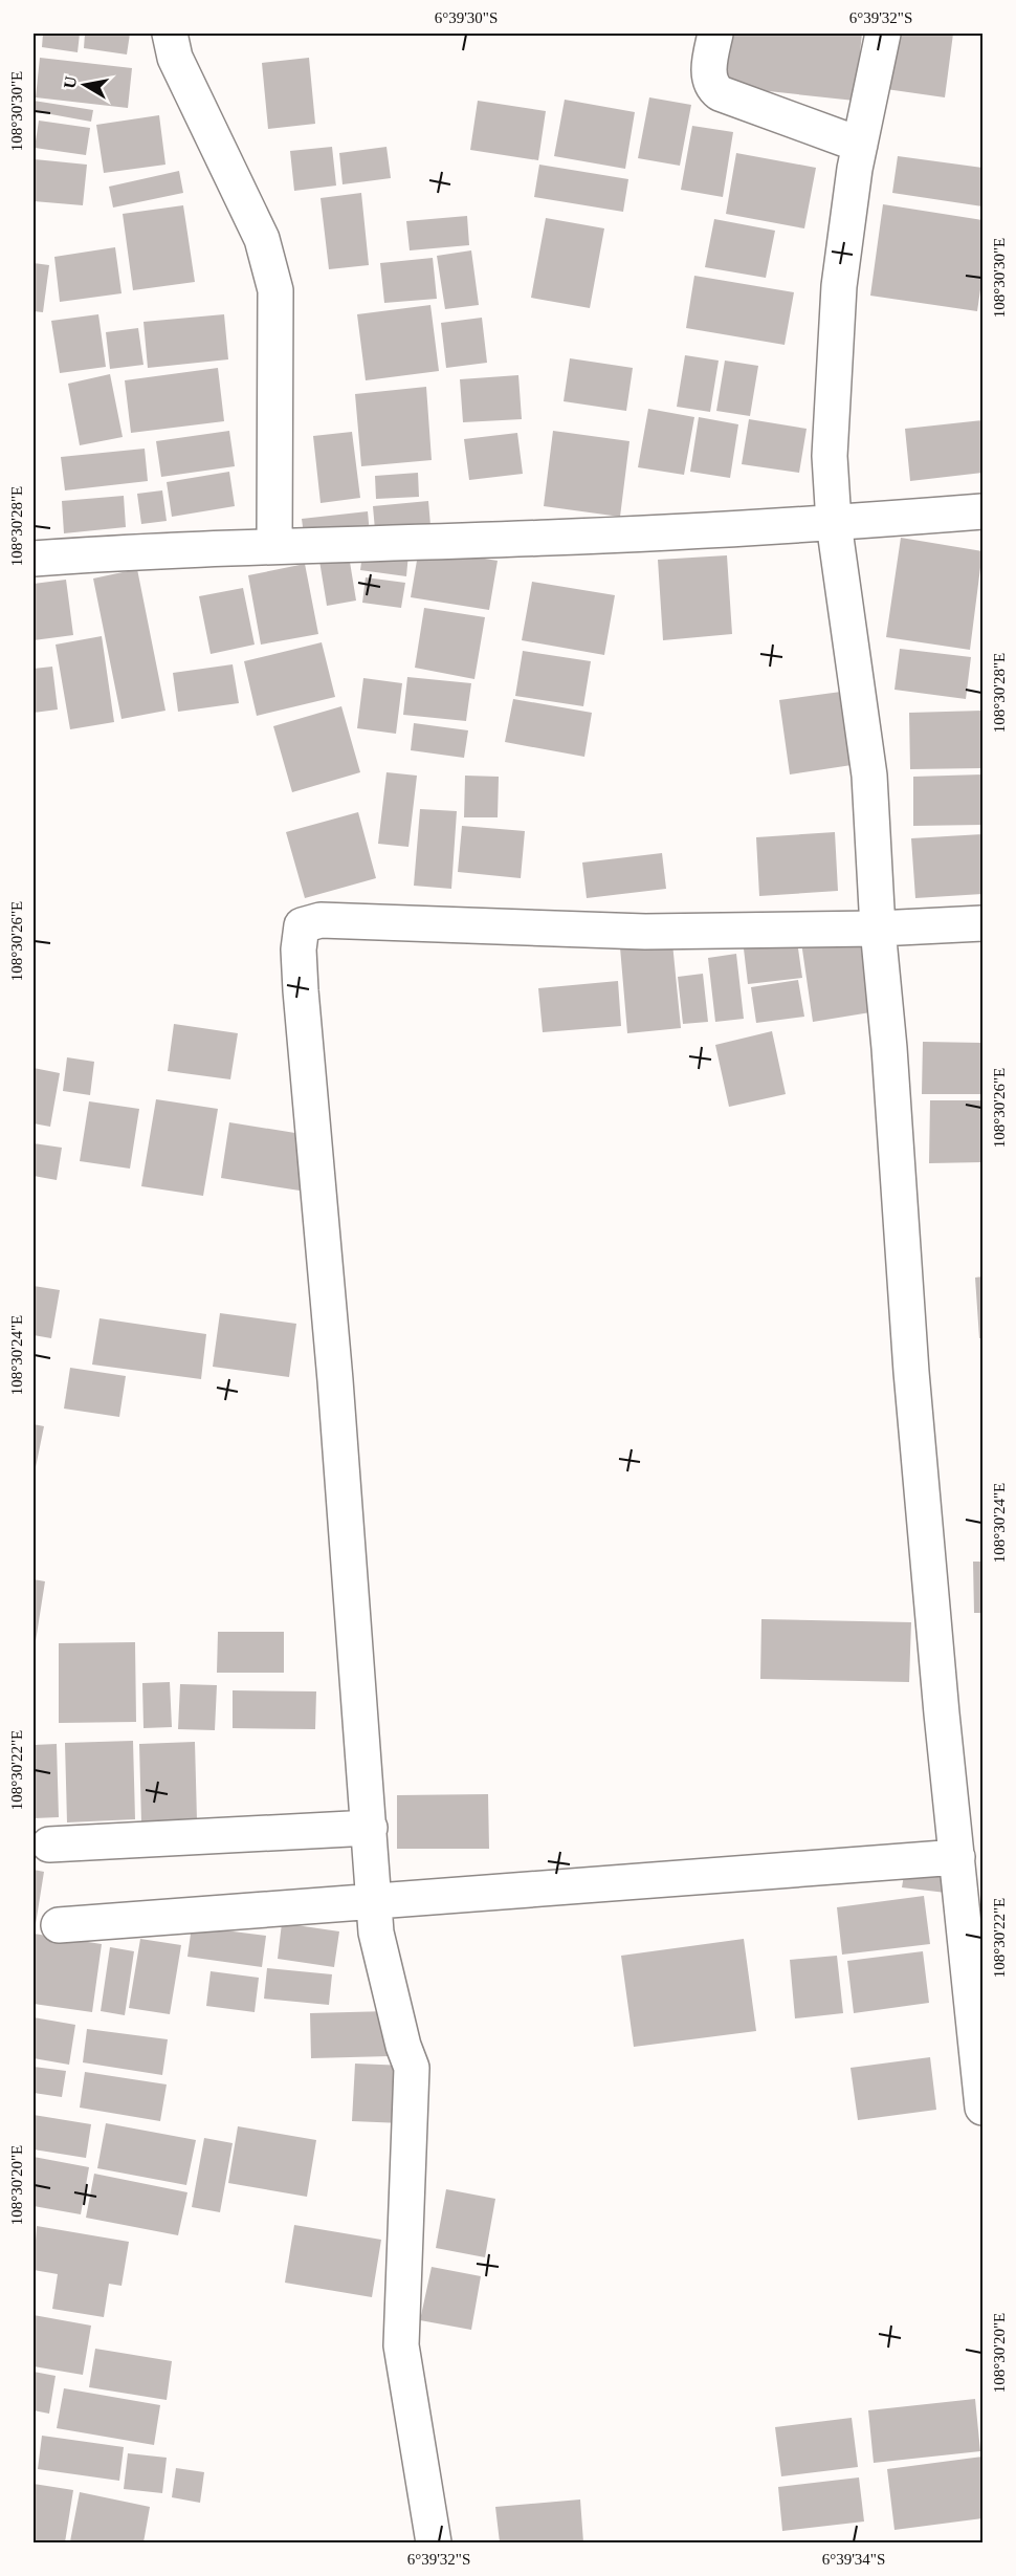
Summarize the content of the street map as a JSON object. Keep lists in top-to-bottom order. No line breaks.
{"north":"left","coordinates":["6°39'30\"S","6°39'32\"S","108°30'30\"E","108°30'28\"E","108°30'26\"E","108°30'24\"E","108°30'22\"E","108°30'20\"E","6°39'34\"S"]}
